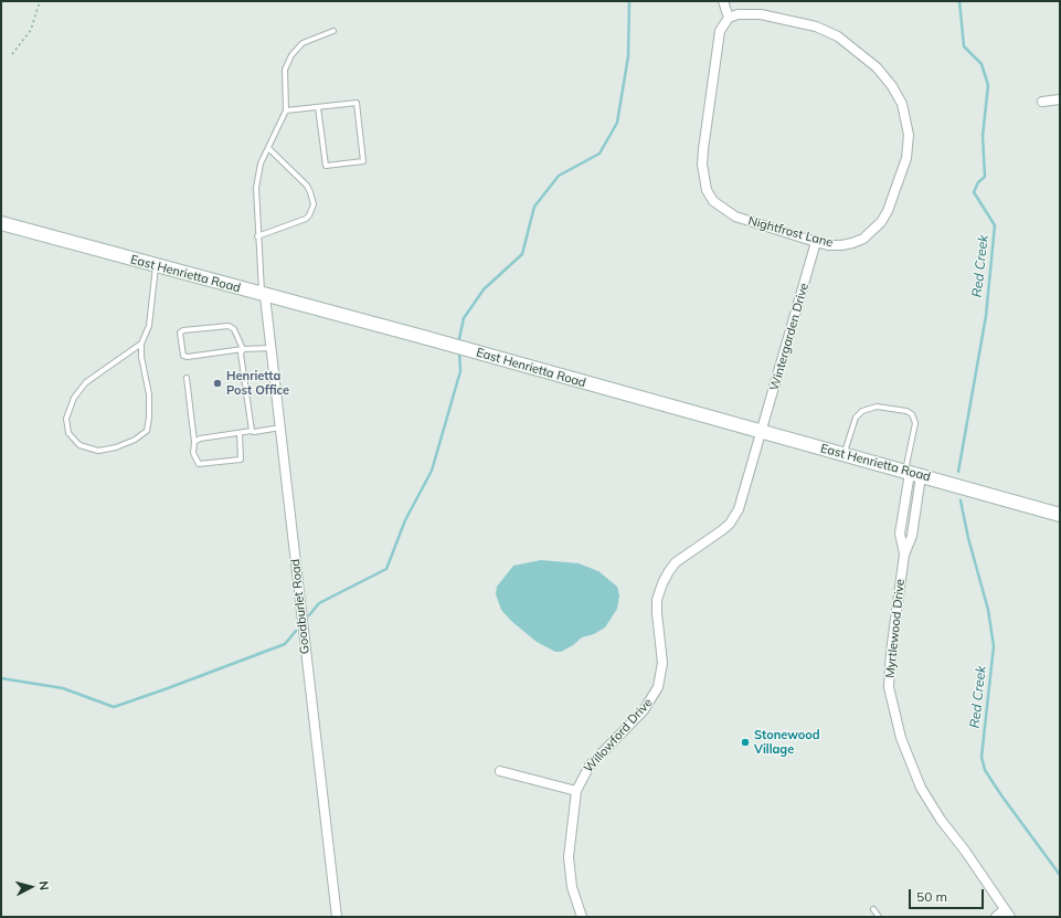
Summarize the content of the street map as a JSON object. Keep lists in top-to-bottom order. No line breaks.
{"streets":{"main road":["East Henrietta Road"],"street":["Nightfrost Lane","Wintergarden Drive","Goodburlet Road","Myrtlewood Drive","Willowford Drive"]},"crossings":[["Nightfrost Lane","Wintergarden Drive"],["East Henrietta Road","Wintergarden Drive"],["East Henrietta Road","Goodburlet Road"],["East Henrietta Road","Myrtlewood Drive"],["East Henrietta Road","Willowford Drive"],["Wintergarden Drive","Willowford Drive"]],"water":["Red Creek"],"places":["Henrietta Post Office","Stonewood Village"],"scale_bar":"50 m","north":"right"}
